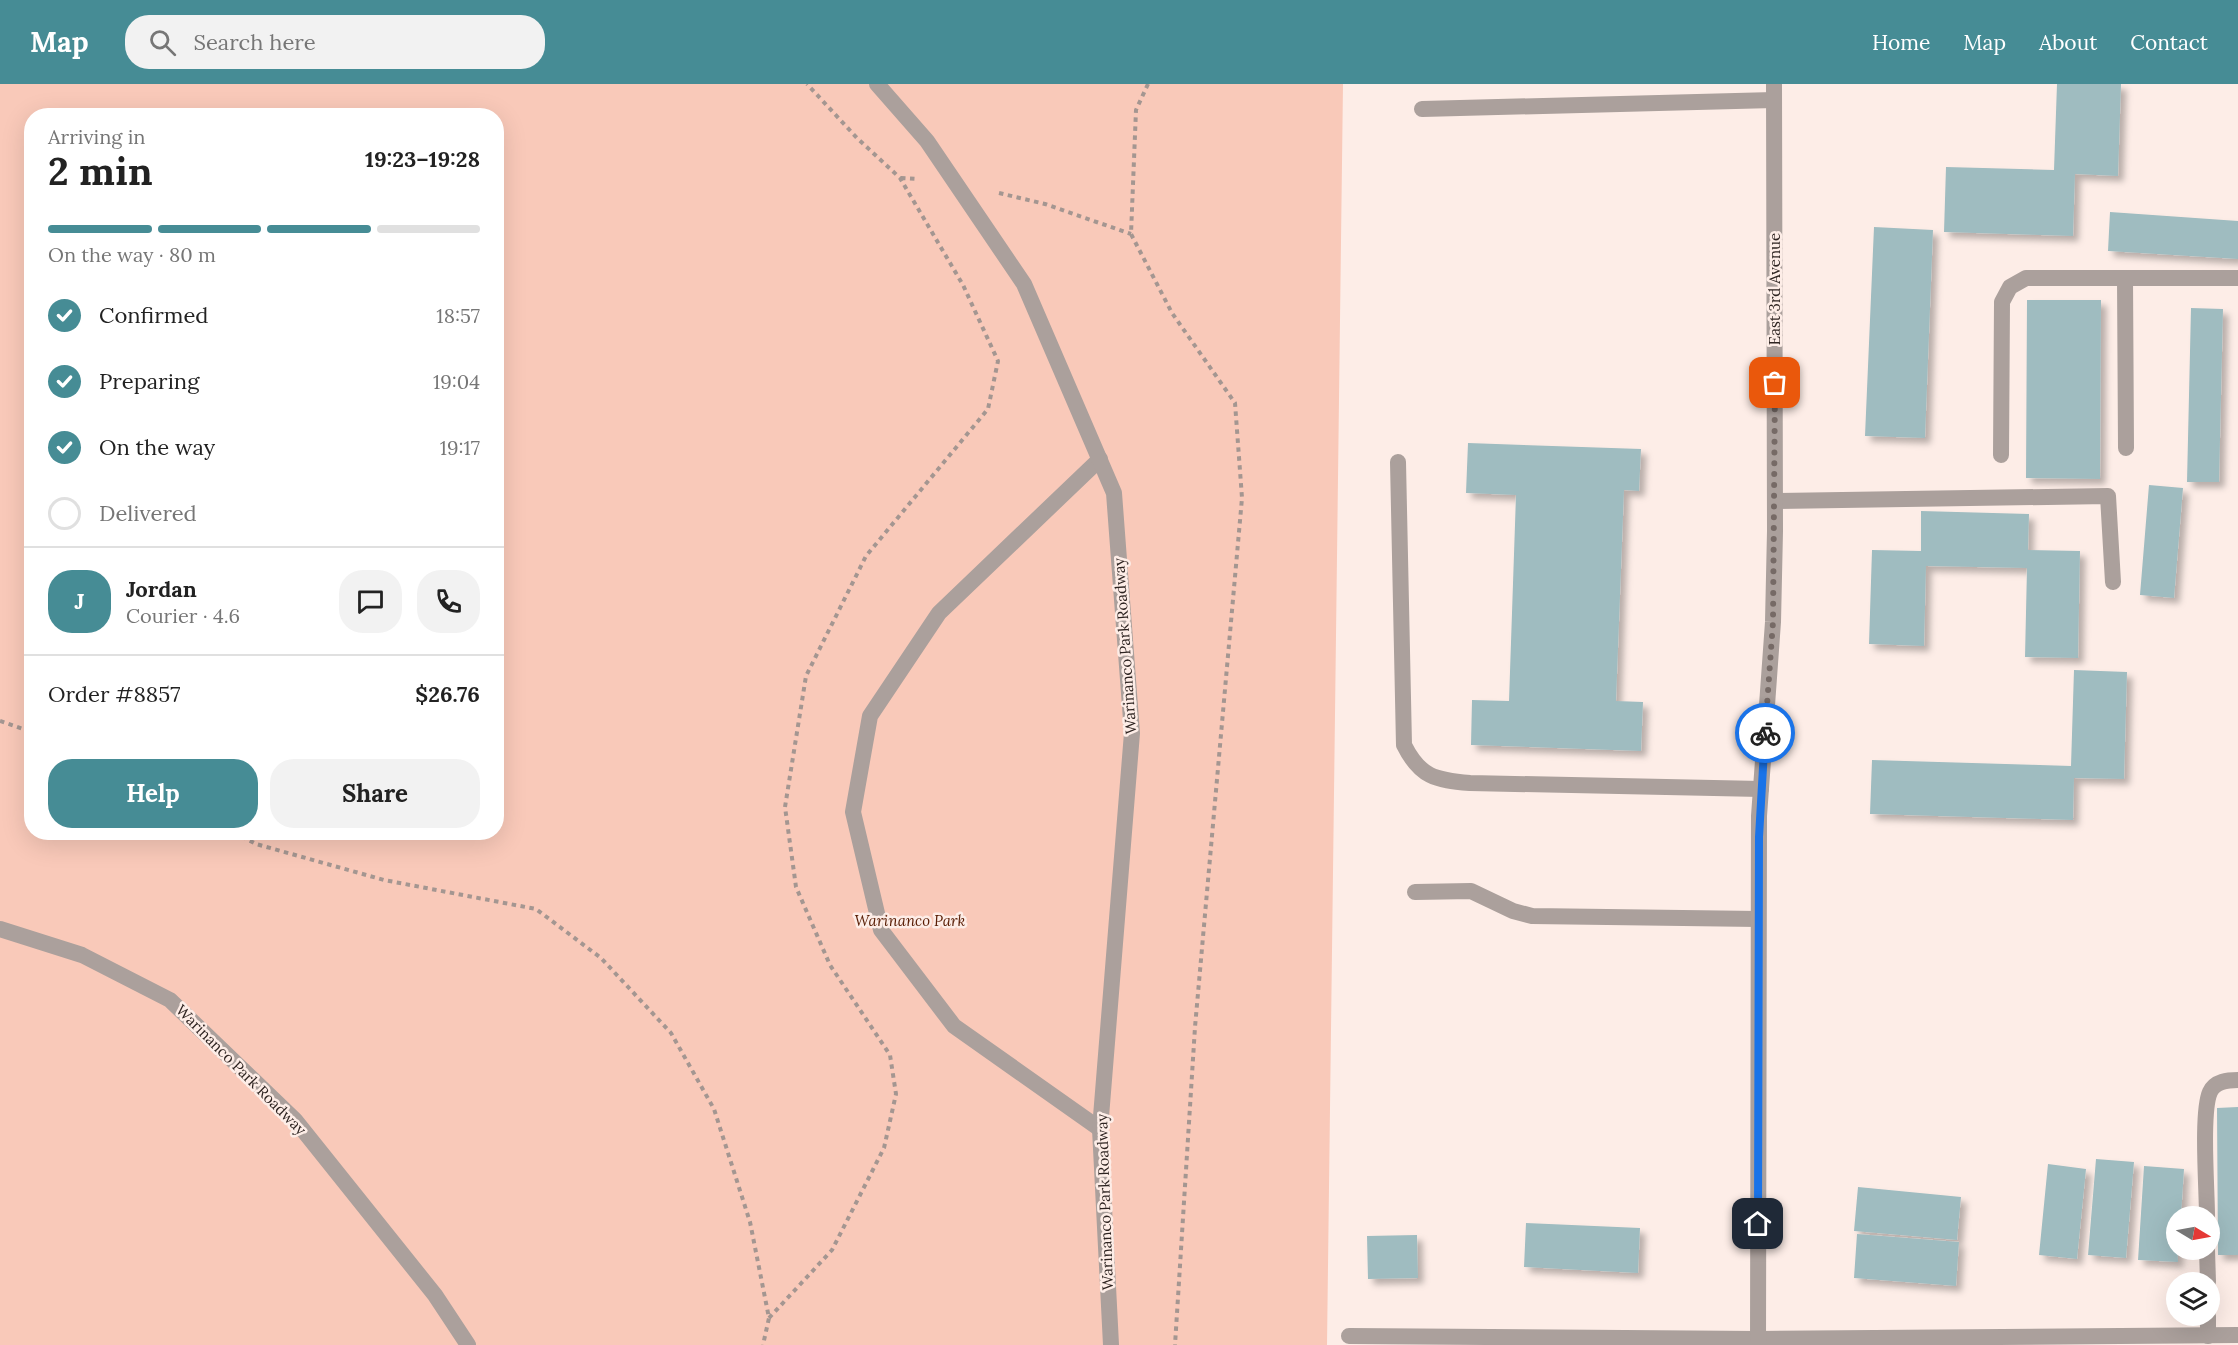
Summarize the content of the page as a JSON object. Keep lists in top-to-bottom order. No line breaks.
{"streets":{"street":["East 3rd Avenue","Warinanco Park Roadway"]},"parks":["Warinanco Park"],"north":"right","page":{"header":"Map","search":"Search here","nav":["Home","Map","About","Contact"],"heading":["2 min","Arriving in","19:23–19:28"],"panel":["Jordan","Courier · 4.6","Order #8857","$26.76"],"bar":"On the way · 80 m","list":[["Confirmed","18:57"],["Preparing","19:04"],["On the way","19:17"],"Delivered"],"round":"J","buttons":["Help","Share"]}}
